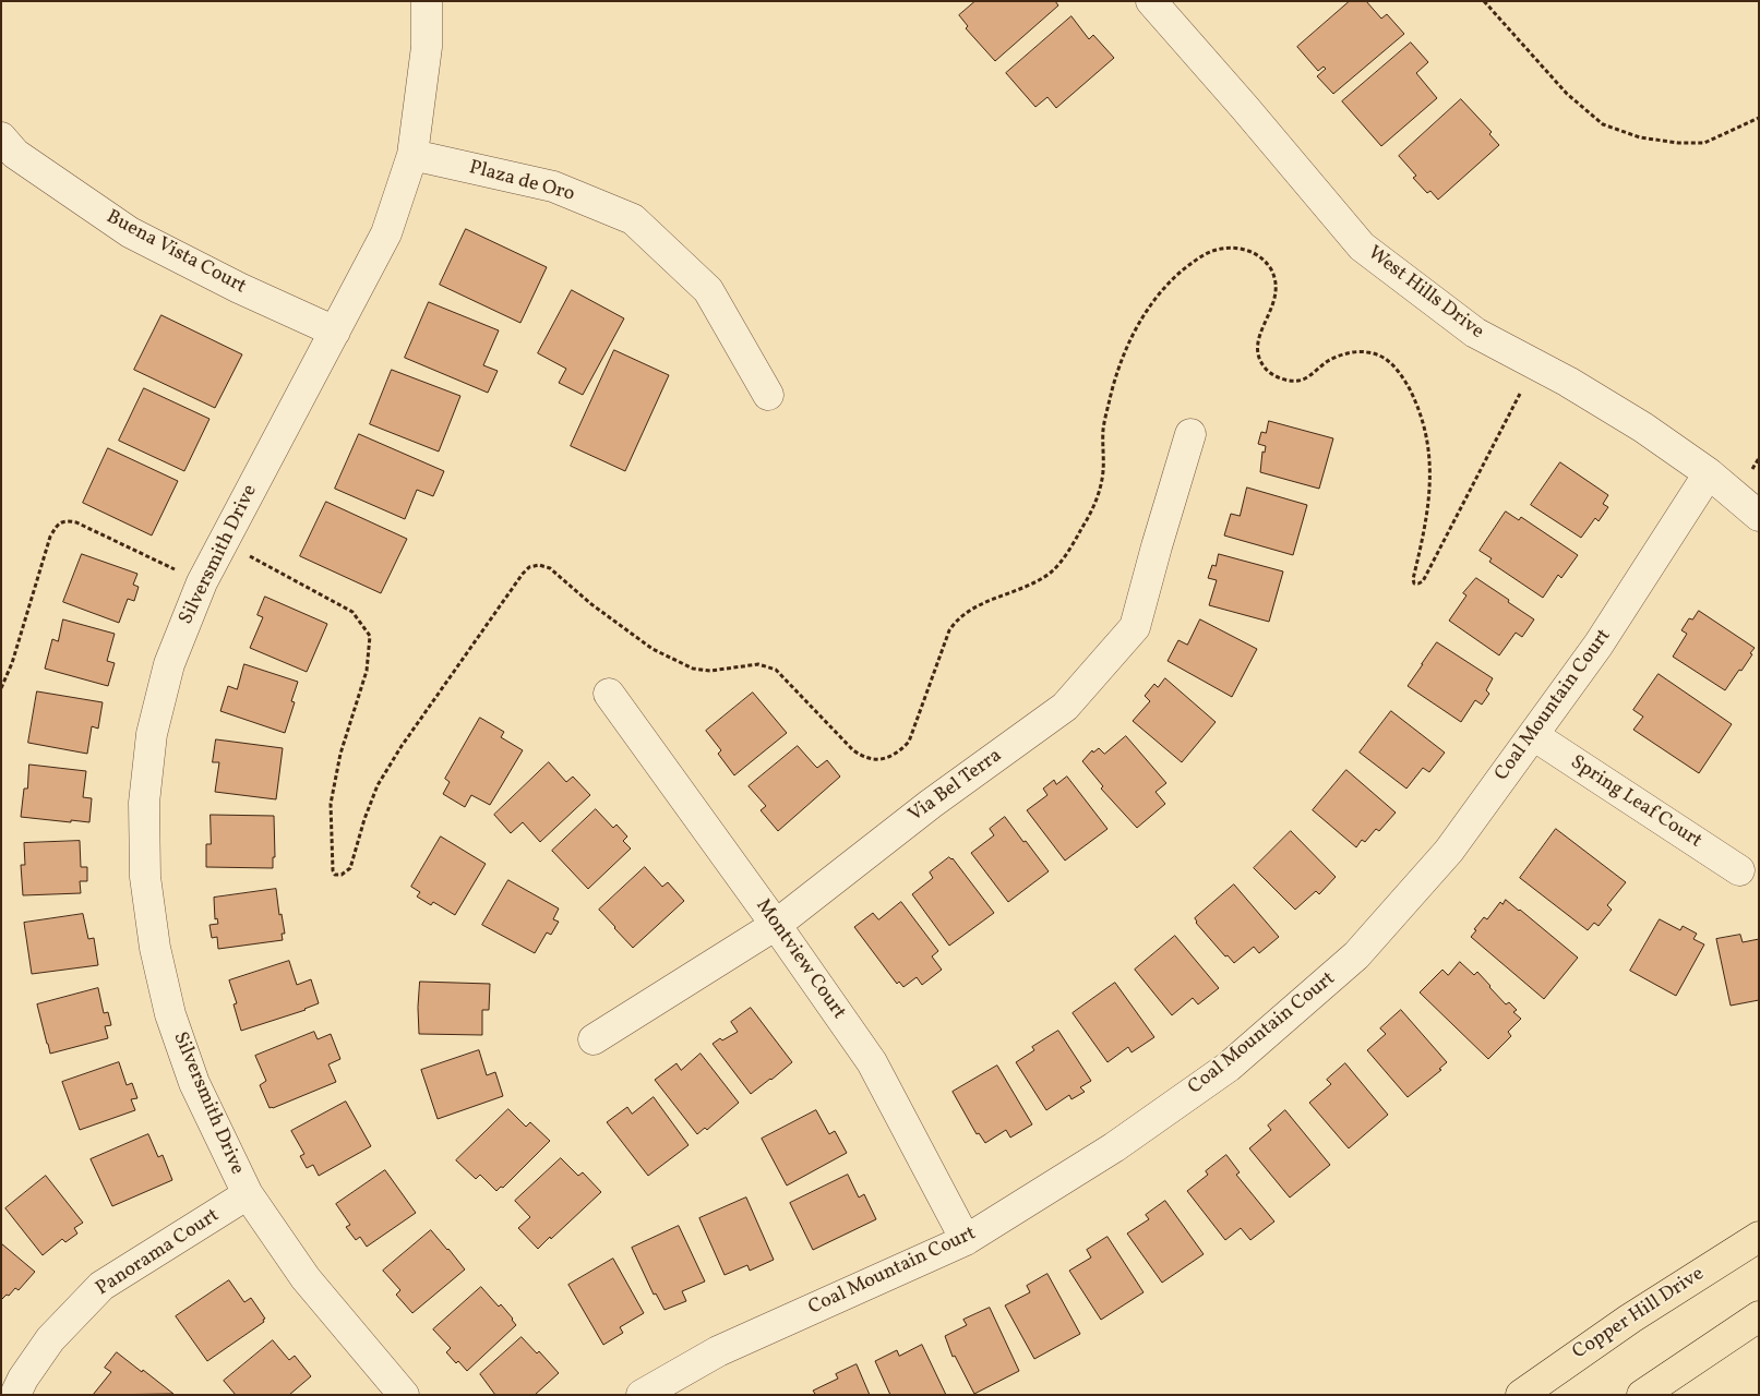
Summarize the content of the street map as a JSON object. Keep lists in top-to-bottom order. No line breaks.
{"streets":{"main road":["Copper Hill Drive"],"street":["Plaza de Oro","Buena Vista Court","West Hills Drive","Silversmith Drive","Coal Mountain Court","Via Bel Terra","Spring Leaf Court","Montview Court","Panorama Court"]},"crossings":[["Plaza de Oro","Silversmith Drive"],["Buena Vista Court","Silversmith Drive"],["West Hills Drive","Coal Mountain Court"],["Silversmith Drive","Panorama Court"],["Coal Mountain Court","Spring Leaf Court"],["Coal Mountain Court","Montview Court"],["Via Bel Terra","Montview Court"]]}
